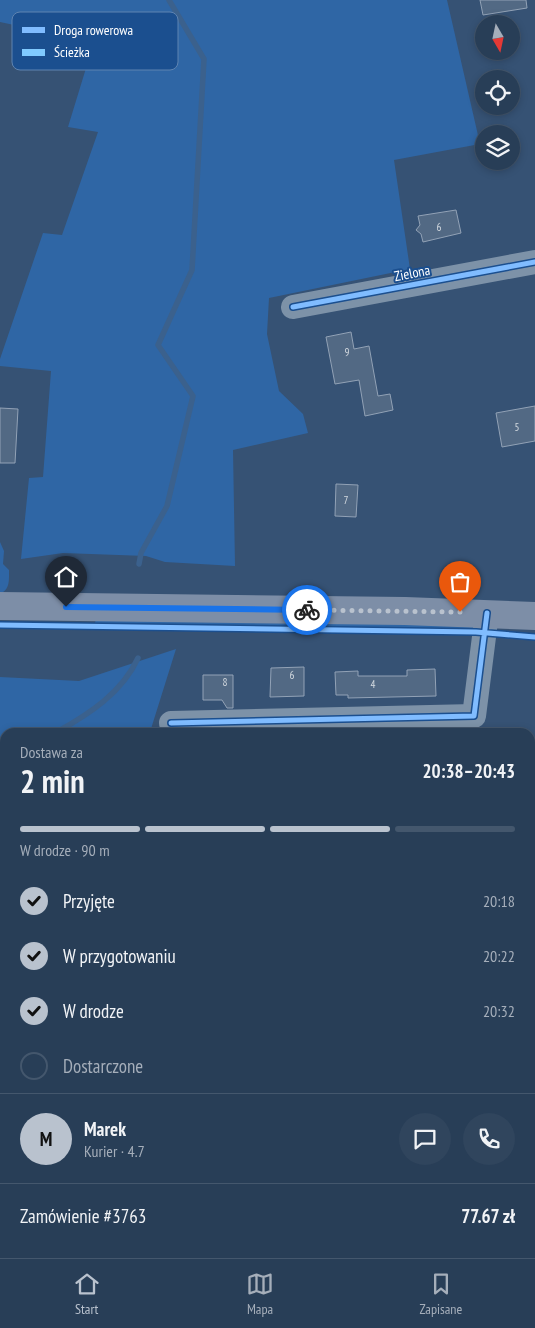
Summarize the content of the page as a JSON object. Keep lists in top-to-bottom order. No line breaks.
{"streets":{"street":["Zielona"]},"house_numbers":["6","9","5","7","6","8","4"],"legend":["Droga rowerowa","Ścieżka"],"north":"bottom","page":{"heading":["2 min","Dostawa za","20:38–20:43"],"panel":["Marek","Kurier · 4.7","Zamówienie #3763","77.67 zł"],"bar":"W drodze · 90 m","list":[["Przyjęte","20:18"],["W przygotowaniu","20:22"],["W drodze","20:32"],"Dostarczone"],"round":"M","tabs":["Start","Mapa","Zapisane"]}}
